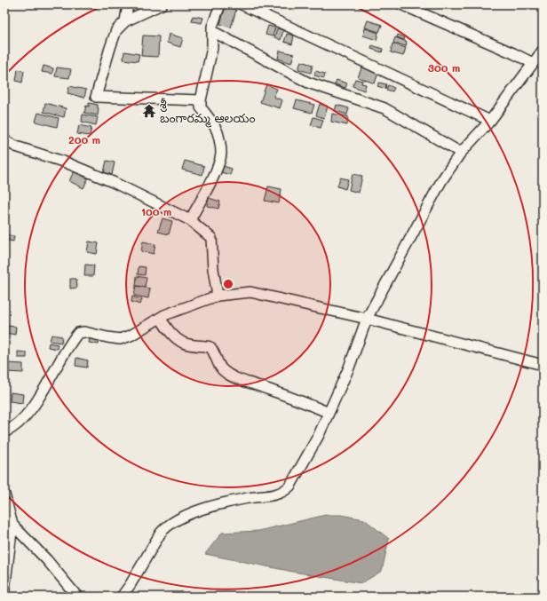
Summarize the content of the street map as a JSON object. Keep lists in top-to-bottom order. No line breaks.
{"places":{"temple":["శ్రీ బంగారమ్మ ఆలయం"]},"rings":["300 m","200 m","100 m"]}
